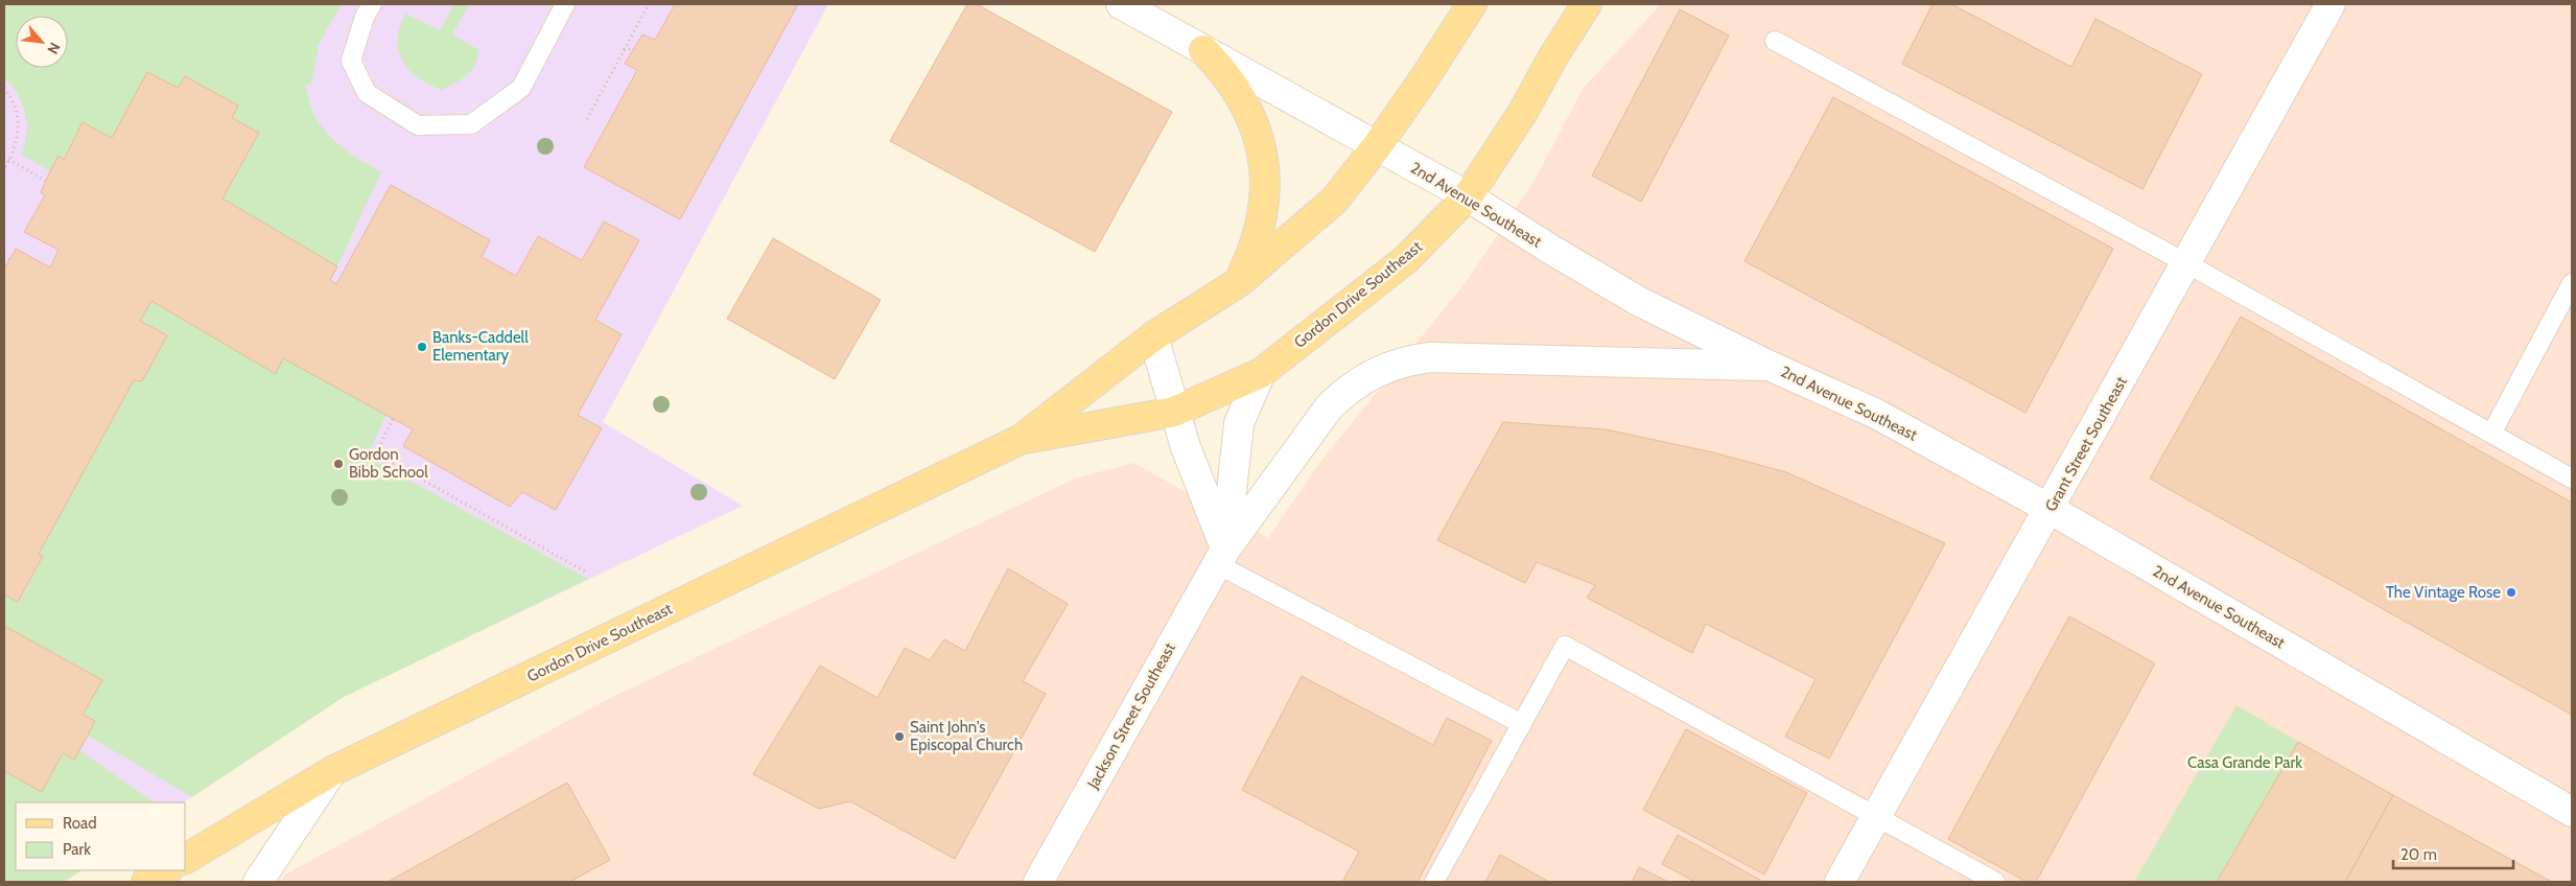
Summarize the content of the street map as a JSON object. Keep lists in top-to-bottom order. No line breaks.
{"streets":{"main road":["Gordon Drive Southeast"],"street":["2nd Avenue Southeast","Grant Street Southeast","Jackson Street Southeast"]},"crossings":[["2nd Avenue Southeast","Gordon Drive Southeast"],["2nd Avenue Southeast","Grant Street Southeast"],["Gordon Drive Southeast","Jackson Street Southeast"]],"parks":["Casa Grande Park"],"places":["Banks-Caddell Elementary","Gordon Bibb School","The Vintage Rose","Saint John's Episcopal Church"],"legend":["Road","Park"],"scale_bar":"20 m","north":"bottom right"}
